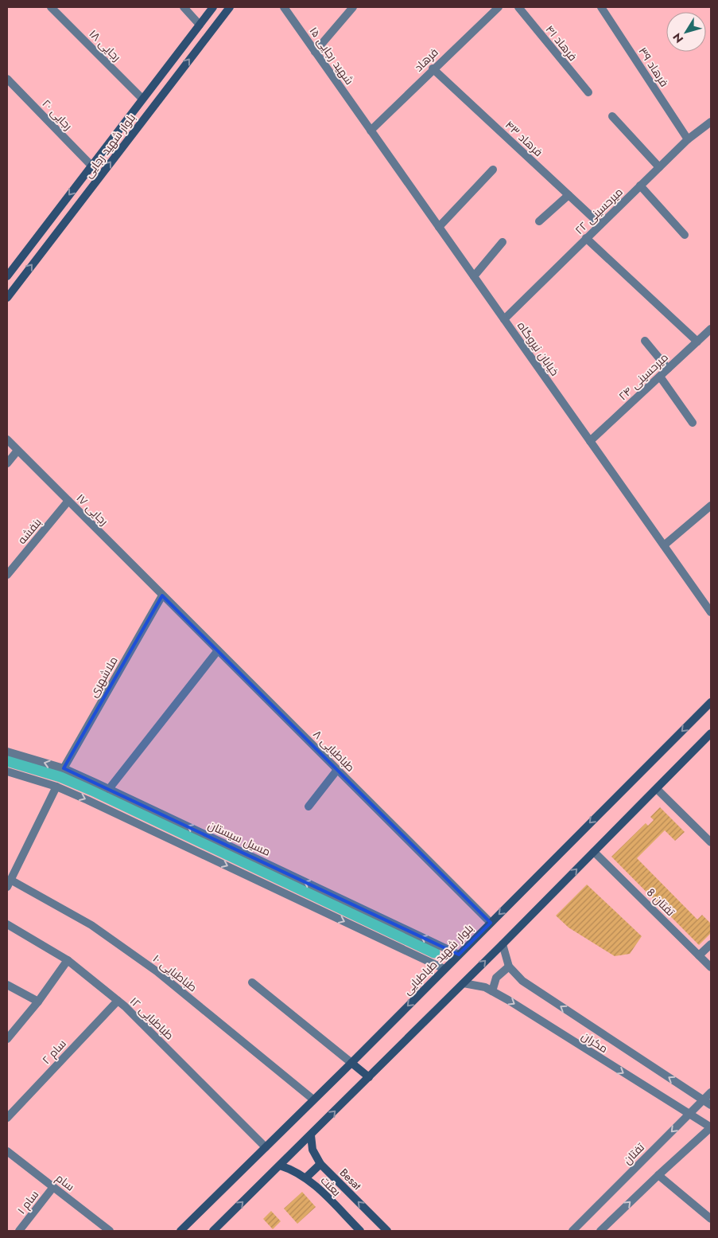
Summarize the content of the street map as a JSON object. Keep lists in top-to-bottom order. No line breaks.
{"streets":{"main road":["بلوار شهید رجایی","بلوار شهید طباطبایی","Besat","بعثت"],"street":["فرهاد ۴۱","رجایی ۱۸","شهید رجایی ۱۵","فرهاد","فرهاد ۳۹","رجایی ۲۰","فرهاد ۴۳","میرحسینی ۲۲","خیابان نیروگاه","میرحسینی ۲۴","رجایی ۱۷","بنفشه","ملاشهری","طباطبایی ۸","مسیل سیستان","تفتان 8","طباطبایی ۱۰","طباطبایی ۱۲","مکران","سام ۲","تفتان","سام","سام ۱"]},"crossings":[["رجایی ۱۸","بلوار شهید رجایی"],["شهید رجایی ۱۵","خیابان نیروگاه"],["فرهاد","فرهاد ۴۳"],["فرهاد","خیابان نیروگاه"],["فرهاد ۳۹","میرحسینی ۲۲"],["رجایی ۲۰","بلوار شهید رجایی"],["فرهاد ۴۳","میرحسینی ۲۲"],["میرحسینی ۲۲","خیابان نیروگاه"],["خیابان نیروگاه","میرحسینی ۲۴"],["رجایی ۱۷","بنفشه"],["رجایی ۱۷","ملاشهری"],["رجایی ۱۷","طباطبایی ۸"],["ملاشهری","طباطبایی ۸"],["ملاشهری","مسیل سیستان"],["طباطبایی ۸","بلوار شهید طباطبایی"],["مسیل سیستان","بلوار شهید طباطبایی"],["بلوار شهید طباطبایی","طباطبایی ۱۰"],["بلوار شهید طباطبایی","طباطبایی ۱۲"],["طباطبایی ۱۲","سام ۲"],["مکران","تفتان"],["سام","سام ۱"]],"one_way":["Besat"],"north":"bottom left"}
